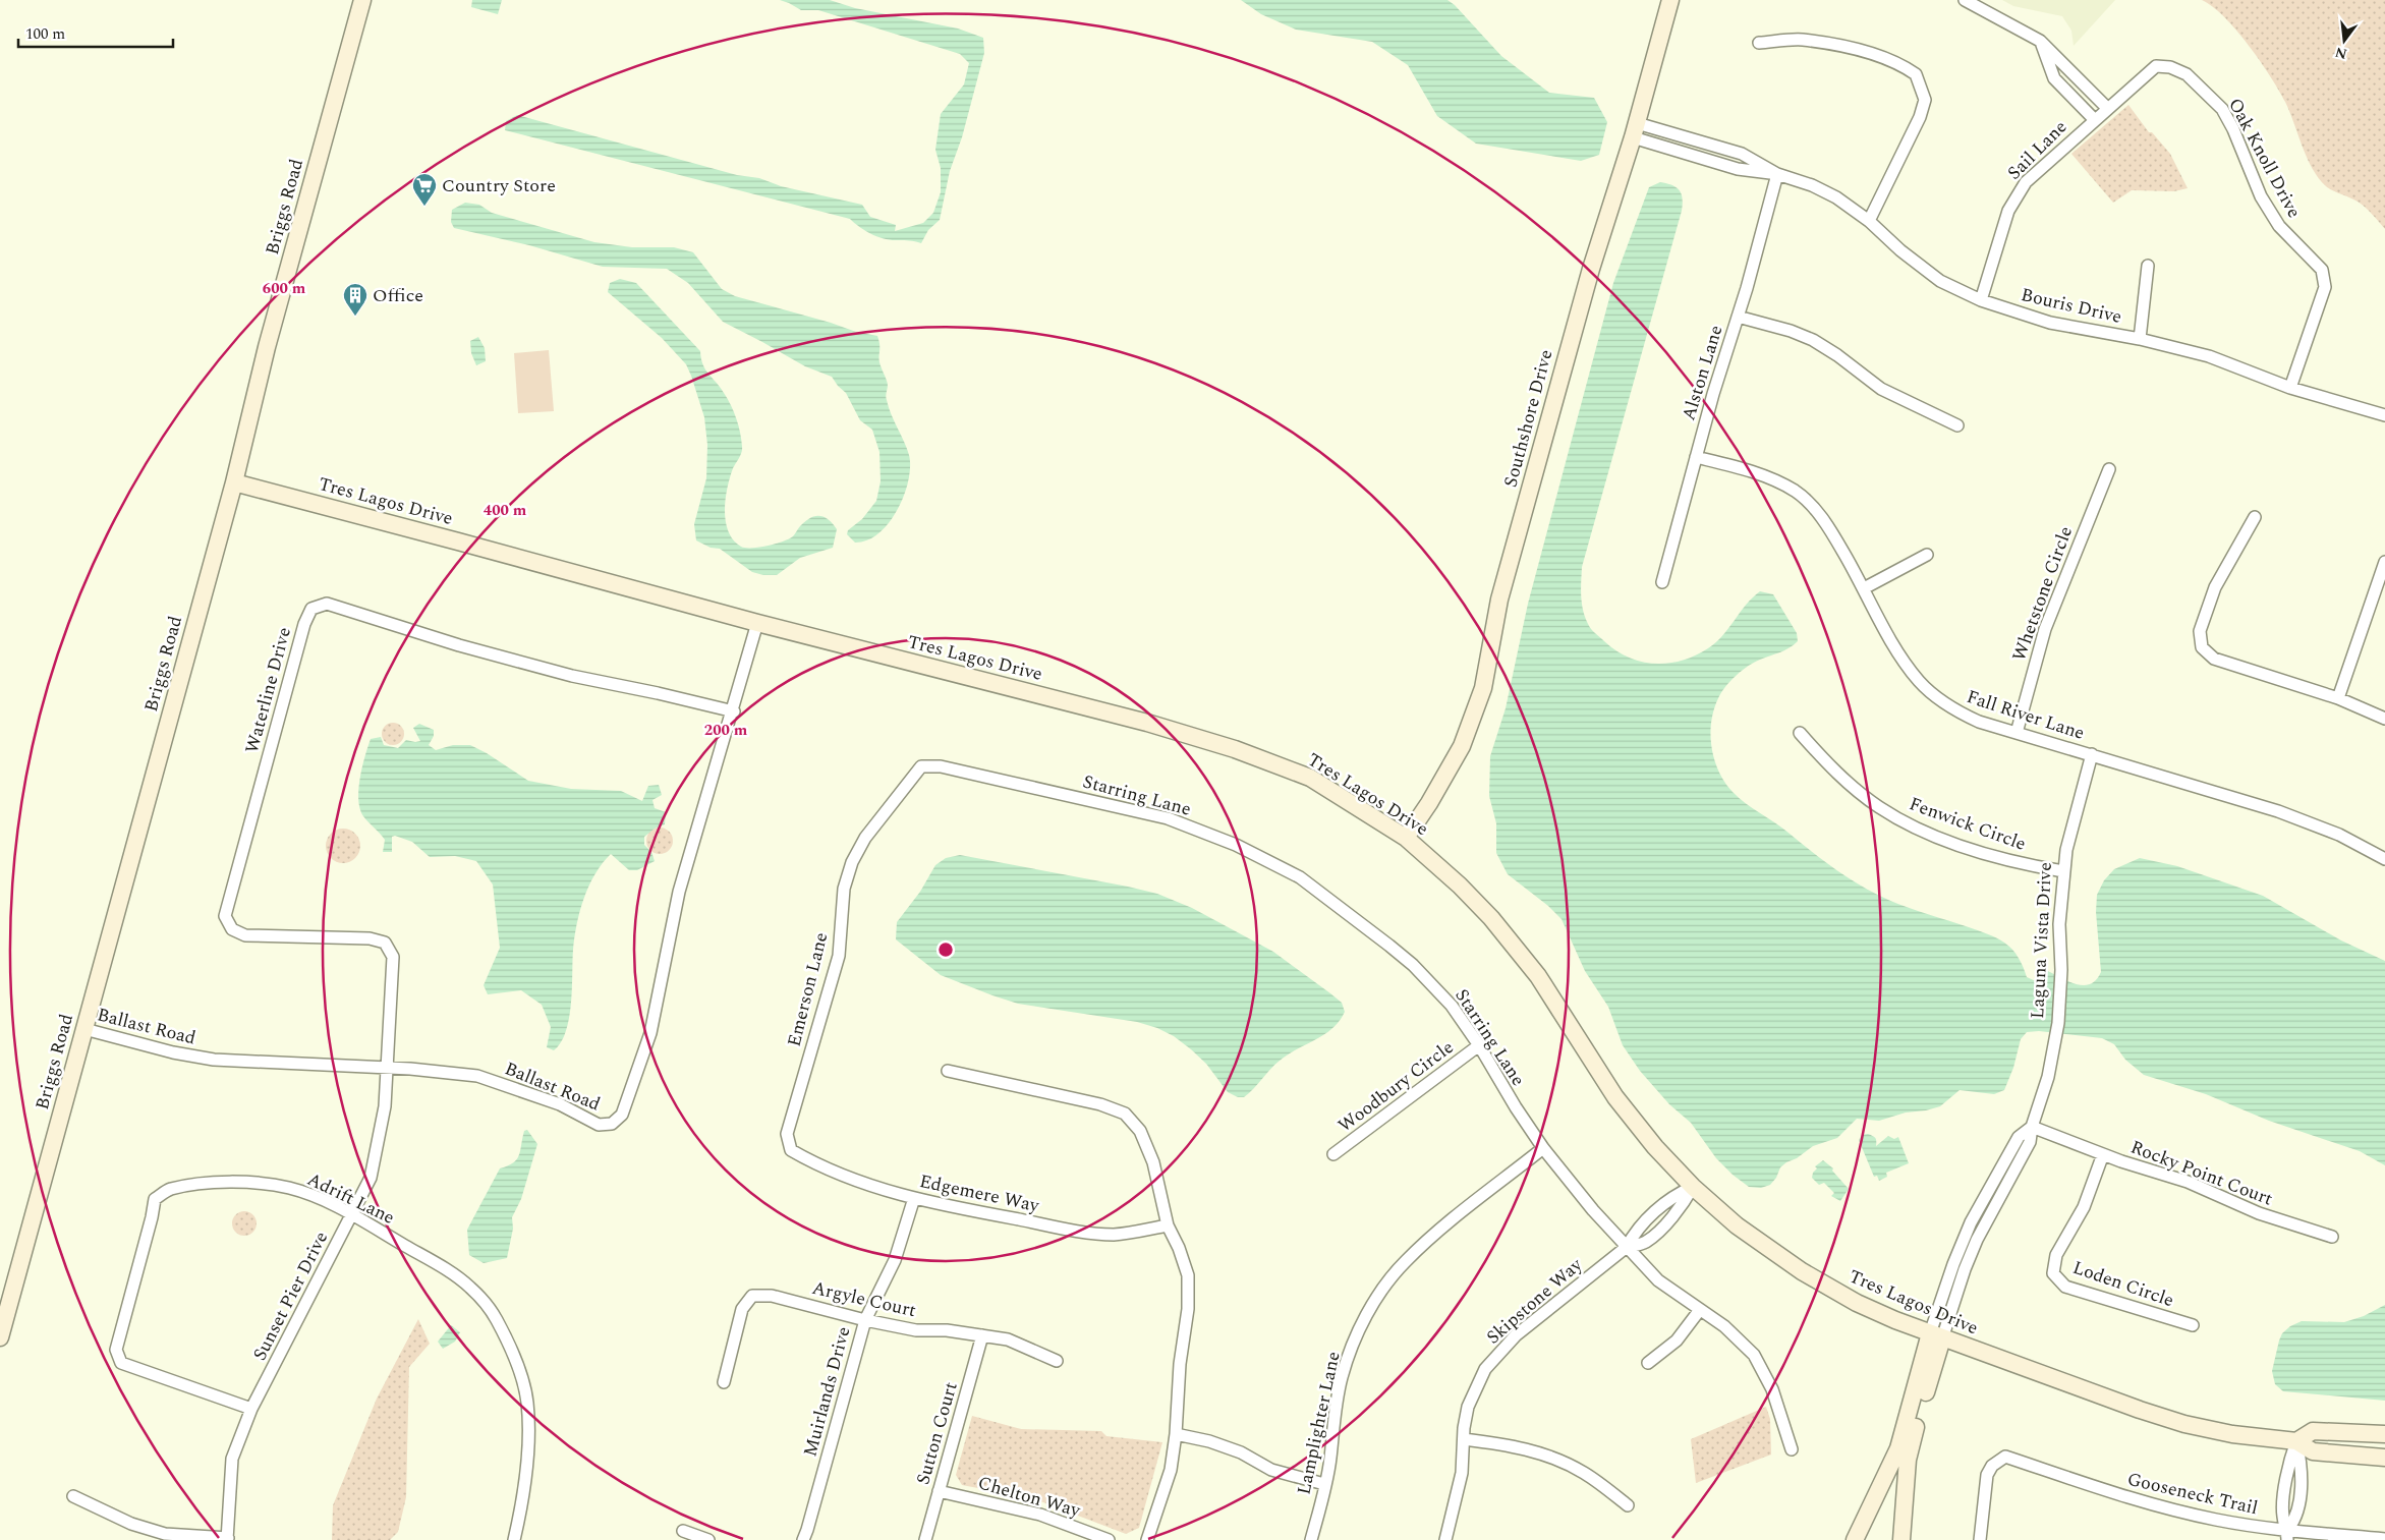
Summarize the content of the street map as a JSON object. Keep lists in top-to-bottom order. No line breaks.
{"streets":{"street":["Sail Lane","Oak Knoll Drive","Briggs Road","Bouris Drive","Alston Lane","Southshore Drive","Tres Lagos Drive","Whetstone Circle","Waterline Drive","Fall River Lane","Starring Lane","Fenwick Circle","Laguna Vista Drive","Emerson Lane","Ballast Road","Woodbury Circle","Rocky Point Court","Edgemere Way","Adrift Lane","Loden Circle","Sunset Pier Drive","Argyle Court","Skipstone Way","Muirlands Drive","Lamplighter Lane","Sutton Court","Gooseneck Trail","Chelton Way"]},"crossings":[["Sail Lane","Oak Knoll Drive"],["Sail Lane","Bouris Drive"],["Oak Knoll Drive","Bouris Drive"],["Briggs Road","Tres Lagos Drive"],["Briggs Road","Ballast Road"],["Bouris Drive","Alston Lane"],["Bouris Drive","Southshore Drive"],["Alston Lane","Fall River Lane"],["Southshore Drive","Tres Lagos Drive"],["Tres Lagos Drive","Laguna Vista Drive"],["Tres Lagos Drive","Ballast Road"],["Tres Lagos Drive","Skipstone Way"],["Whetstone Circle","Fall River Lane"],["Waterline Drive","Ballast Road"],["Waterline Drive","Sunset Pier Drive"],["Fall River Lane","Laguna Vista Drive"],["Starring Lane","Emerson Lane"],["Starring Lane","Woodbury Circle"],["Starring Lane","Skipstone Way"],["Starring Lane","Lamplighter Lane"],["Fenwick Circle","Laguna Vista Drive"],["Laguna Vista Drive","Rocky Point Court"],["Emerson Lane","Edgemere Way"],["Ballast Road","Sunset Pier Drive"],["Rocky Point Court","Loden Circle"],["Edgemere Way","Muirlands Drive"],["Adrift Lane","Sunset Pier Drive"],["Argyle Court","Muirlands Drive"],["Argyle Court","Sutton Court"],["Sutton Court","Chelton Way"]],"places":{"supermarket":["Country Store"],"building":["Office"]},"scale_bar":"100 m","north":"bottom","rings":["600 m","400 m","200 m"]}
